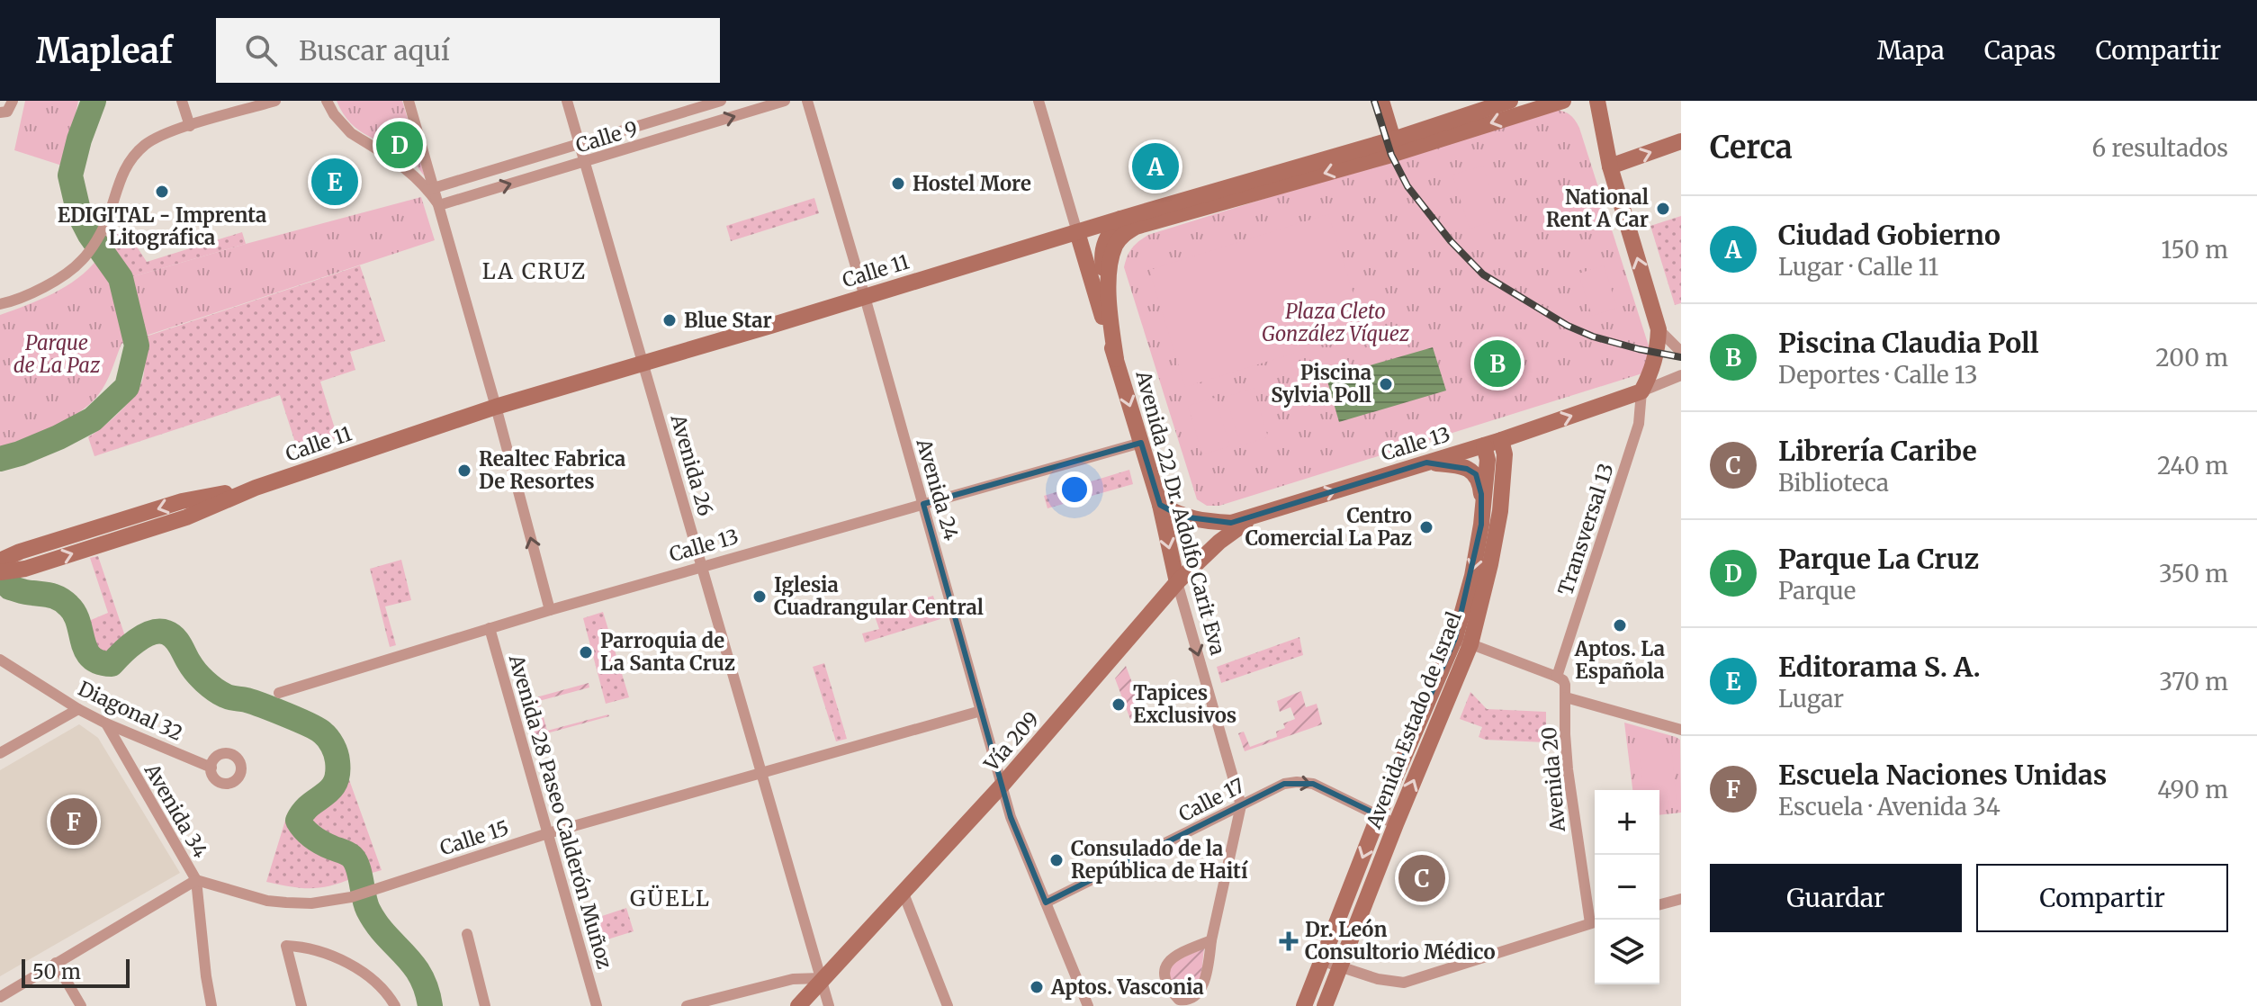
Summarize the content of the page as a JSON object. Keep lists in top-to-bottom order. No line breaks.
{"streets":{"main road":["Calle 11","Calle 13","Avenida 22 Dr. Adolfo Carit Eva","Avenida Estado de Israel","Vía 209"],"street":["Calle 9","Avenida 26","Avenida 24","Transversal 13","Diagonal 32","Avenida 20","Calle 17","Avenida 34","Avenida 28 Paseo Calderón Muñoz","Calle 15"]},"crossings":[["Calle 9","Avenida 26"],["Calle 11","Avenida 26"],["Calle 11","Avenida 24"],["Calle 11","Avenida 22 Dr. Adolfo Carit Eva"],["Calle 13","Avenida 26"],["Calle 13","Avenida 24"],["Calle 13","Avenida 22 Dr. Adolfo Carit Eva"],["Calle 13","Transversal 13"],["Calle 13","Avenida Estado de Israel"],["Calle 13","Vía 209"],["Calle 13","Avenida 28 Paseo Calderón Muñoz"],["Avenida 26","Vía 209"],["Avenida 26","Calle 15"],["Avenida 24","Vía 209"],["Avenida 24","Calle 17"],["Avenida 24","Calle 15"],["Avenida 22 Dr. Adolfo Carit Eva","Vía 209"],["Avenida 22 Dr. Adolfo Carit Eva","Calle 17"],["Transversal 13","Avenida 20"],["Diagonal 32","Avenida 34"],["Avenida Estado de Israel","Calle 17"],["Avenida 34","Calle 15"],["Avenida 28 Paseo Calderón Muñoz","Calle 15"]],"one_way":["Avenida 22 Dr. Adolfo Carit Eva","Calle 17"],"districts":["LA CRUZ","GÜELL"],"parks":["Plaza Cleto González Víquez","Parque de La Paz"],"places":{"other":["Hostel More","EDIGITAL - Imprenta Litográfica","National Rent A Car","Blue Star","Piscina Sylvia Poll","Realtec Fabrica De Resortes","Centro Comercial La Paz","Iglesia Cuadrangular Central","Aptos. La Española","Parroquia de La Santa Cruz","Tapices Exclusivos","Consulado de la República de Haití","Aptos. Vasconia"],"health":["Dr. León Consultorio Médico"]},"scale_bar":"50 m","page":{"header":"Mapleaf","search":"Buscar aquí","nav":["Mapa","Capas","Compartir"],"heading":["Cerca","6 resultados"],"pins":["D","A","E","B","F","C"],"list":[{"mark":"A","name":"Ciudad Gobierno","note":"Lugar · Calle 11","value":"150 m"},{"mark":"B","name":"Piscina Claudia Poll","note":"Deportes · Calle 13","value":"200 m"},{"mark":"C","name":"Librería Caribe","note":"Biblioteca","value":"240 m"},{"mark":"D","name":"Parque La Cruz","note":"Parque","value":"350 m"},{"mark":"E","name":"Editorama S. A.","note":"Lugar","value":"370 m"},{"mark":"F","name":"Escuela Naciones Unidas","note":"Escuela · Avenida 34","value":"490 m"}],"map_buttons":["+","−"],"buttons":["Guardar","Compartir"],"scale":"50 m"}}
